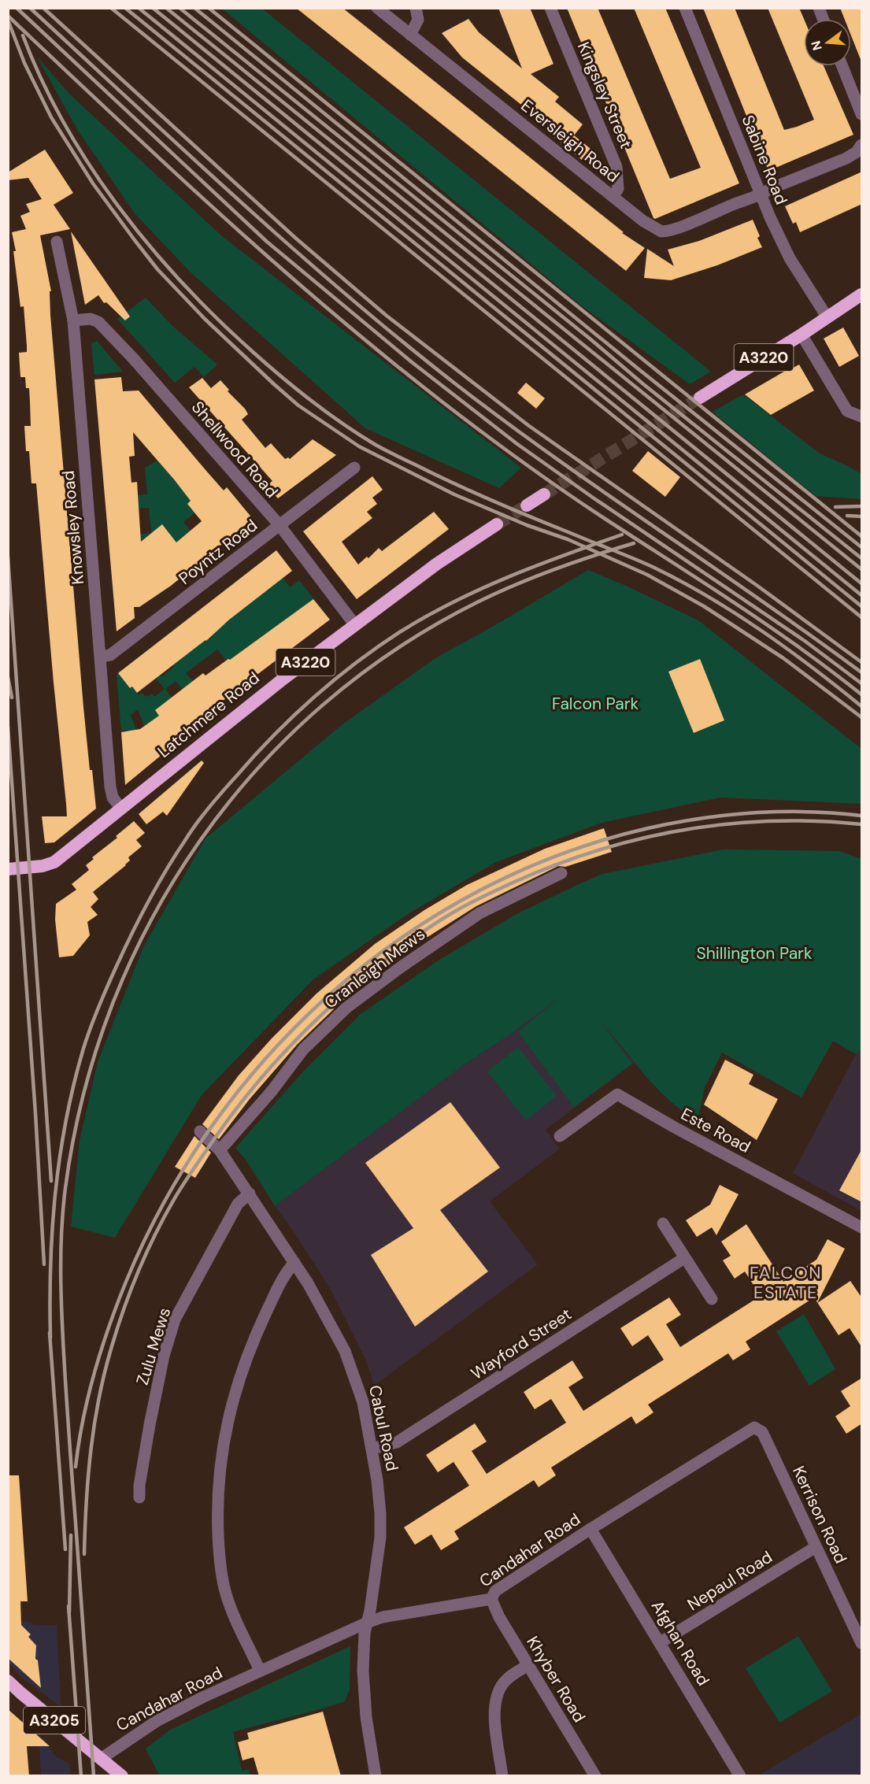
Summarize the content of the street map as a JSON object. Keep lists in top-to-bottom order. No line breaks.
{"streets":{"highway":["A3220","Latchmere Road","A3205"],"street":["Kingsley Street","Eversleigh Road","Sabine Road","Shellwood Road","Knowsley Road","Poyntz Road","Cranleigh Mews","Este Road","Wayford Street","Zulu Mews","Cabul Road","Kerrison Road","Candahar Road","Nepaul Road","Afghan Road","Khyber Road"]},"crossings":[["Kingsley Street","Eversleigh Road"],["Eversleigh Road","Sabine Road"],["Sabine Road","A3220"],["Shellwood Road","Knowsley Road"],["Shellwood Road","Poyntz Road"],["Shellwood Road","Latchmere Road"],["Knowsley Road","Poyntz Road"],["Knowsley Road","Latchmere Road"],["Cranleigh Mews","Cabul Road"],["Wayford Street","Cabul Road"],["Zulu Mews","Cabul Road"],["Cabul Road","Candahar Road"],["Kerrison Road","Candahar Road"],["Kerrison Road","Nepaul Road"],["Candahar Road","Afghan Road"],["Candahar Road","Khyber Road"],["Candahar Road","A3205"],["Nepaul Road","Afghan Road"]],"districts":["FALCON ESTATE"],"parks":["Falcon Park","Shillington Park"],"north":"left"}
